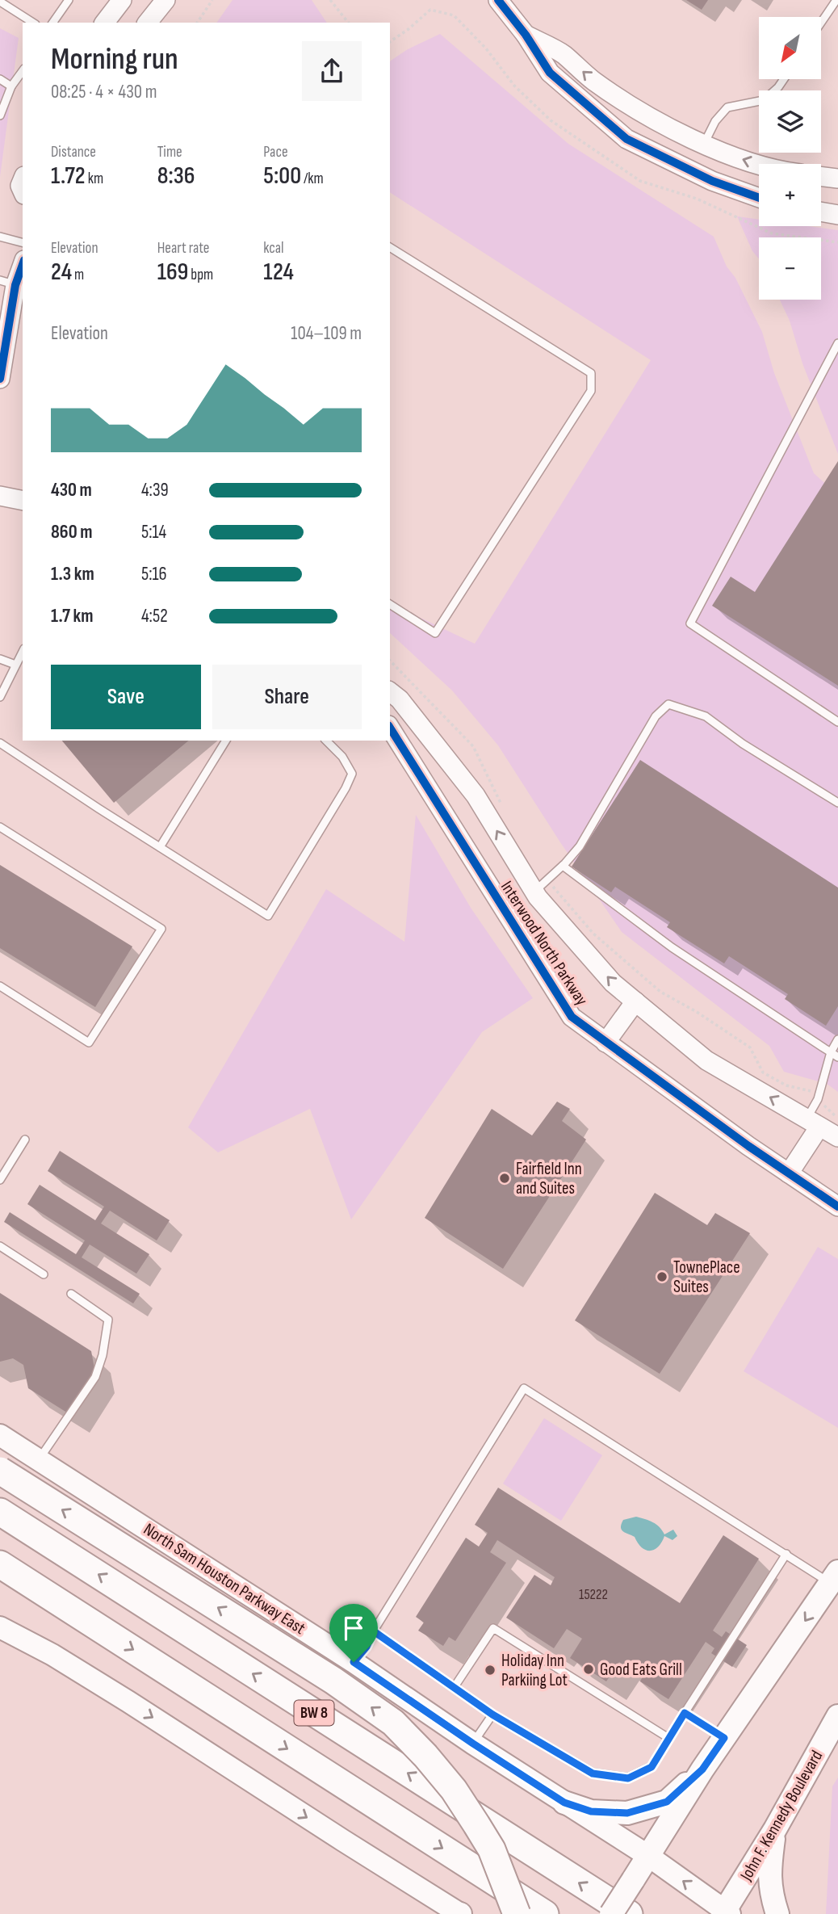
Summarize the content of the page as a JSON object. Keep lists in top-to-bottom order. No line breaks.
{"streets":{"highway":["BW 8"],"main road":["North Sam Houston Parkway East","John F. Kennedy Boulevard"],"street":["Interwood North Parkway"]},"crossings":[["North Sam Houston Parkway East","John F. Kennedy Boulevard"]],"places":["Fairfield Inn and Suites","TownePlace Suites","Good Eats Grill","Holiday Inn Parkiing Lot"],"house_numbers":["15222"],"north":"bottom left","page":{"map_buttons":["+","−"],"heading":["Morning run","08:25 · 4 × 430 m"],"stats":[["Distance","1.72 km"],["Time","8:36"],["Pace","5:00 /km"],["Elevation","24 m"],["Heart rate","169 bpm"],["kcal","124"]],"chart":["Elevation","104–109 m"],"list":[{"name":"430 m","note":"4:39"},{"name":"860 m","note":"5:14"},{"name":"1.3 km","note":"5:16"},{"name":"1.7 km","note":"4:52"}],"buttons":["Save","Share"]}}
